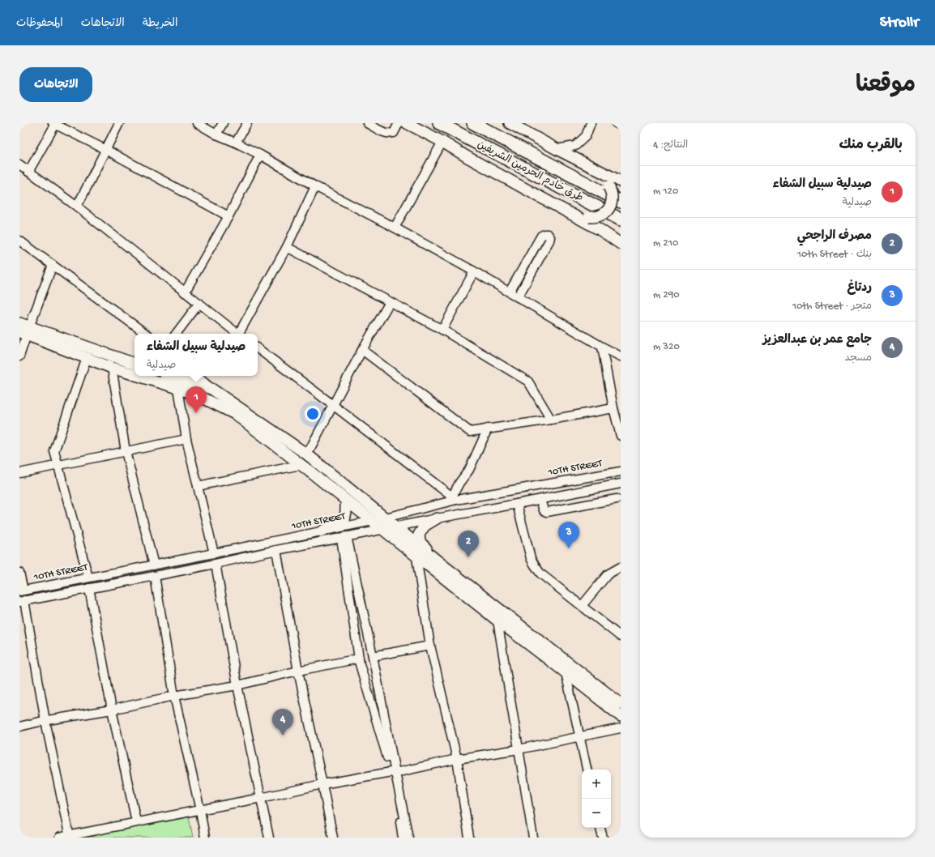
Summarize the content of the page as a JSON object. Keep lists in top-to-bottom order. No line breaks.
{"streets":{"highway":["طرق خادم الحرمين الشريفين"],"street":["10TH STREET"]},"page":{"header":"Strollr","nav":["الخريطة","الاتجاهات","المحفوظات"],"title":"موقعنا","buttons":"الاتجاهات","heading":["بالقرب منك","النتائج: 4"],"list":[{"mark":"1","name":"صيدلية سبيل الشفاء","note":"صيدلية","value":"120 m"},{"mark":"2","name":"مصرف الراجحي","note":"بنك · 10th Street","value":"210 m"},{"mark":"3","name":"ردتاغ","note":"متجر · 10th Street","value":"290 m"},{"mark":"4","name":"جامع عمر بن عبدالعزيز","note":"مسجد","value":"320 m"}],"popup":["صيدلية سبيل الشفاء","صيدلية"],"pins":["1","3","2","4"],"map_buttons":["+","−"]}}
